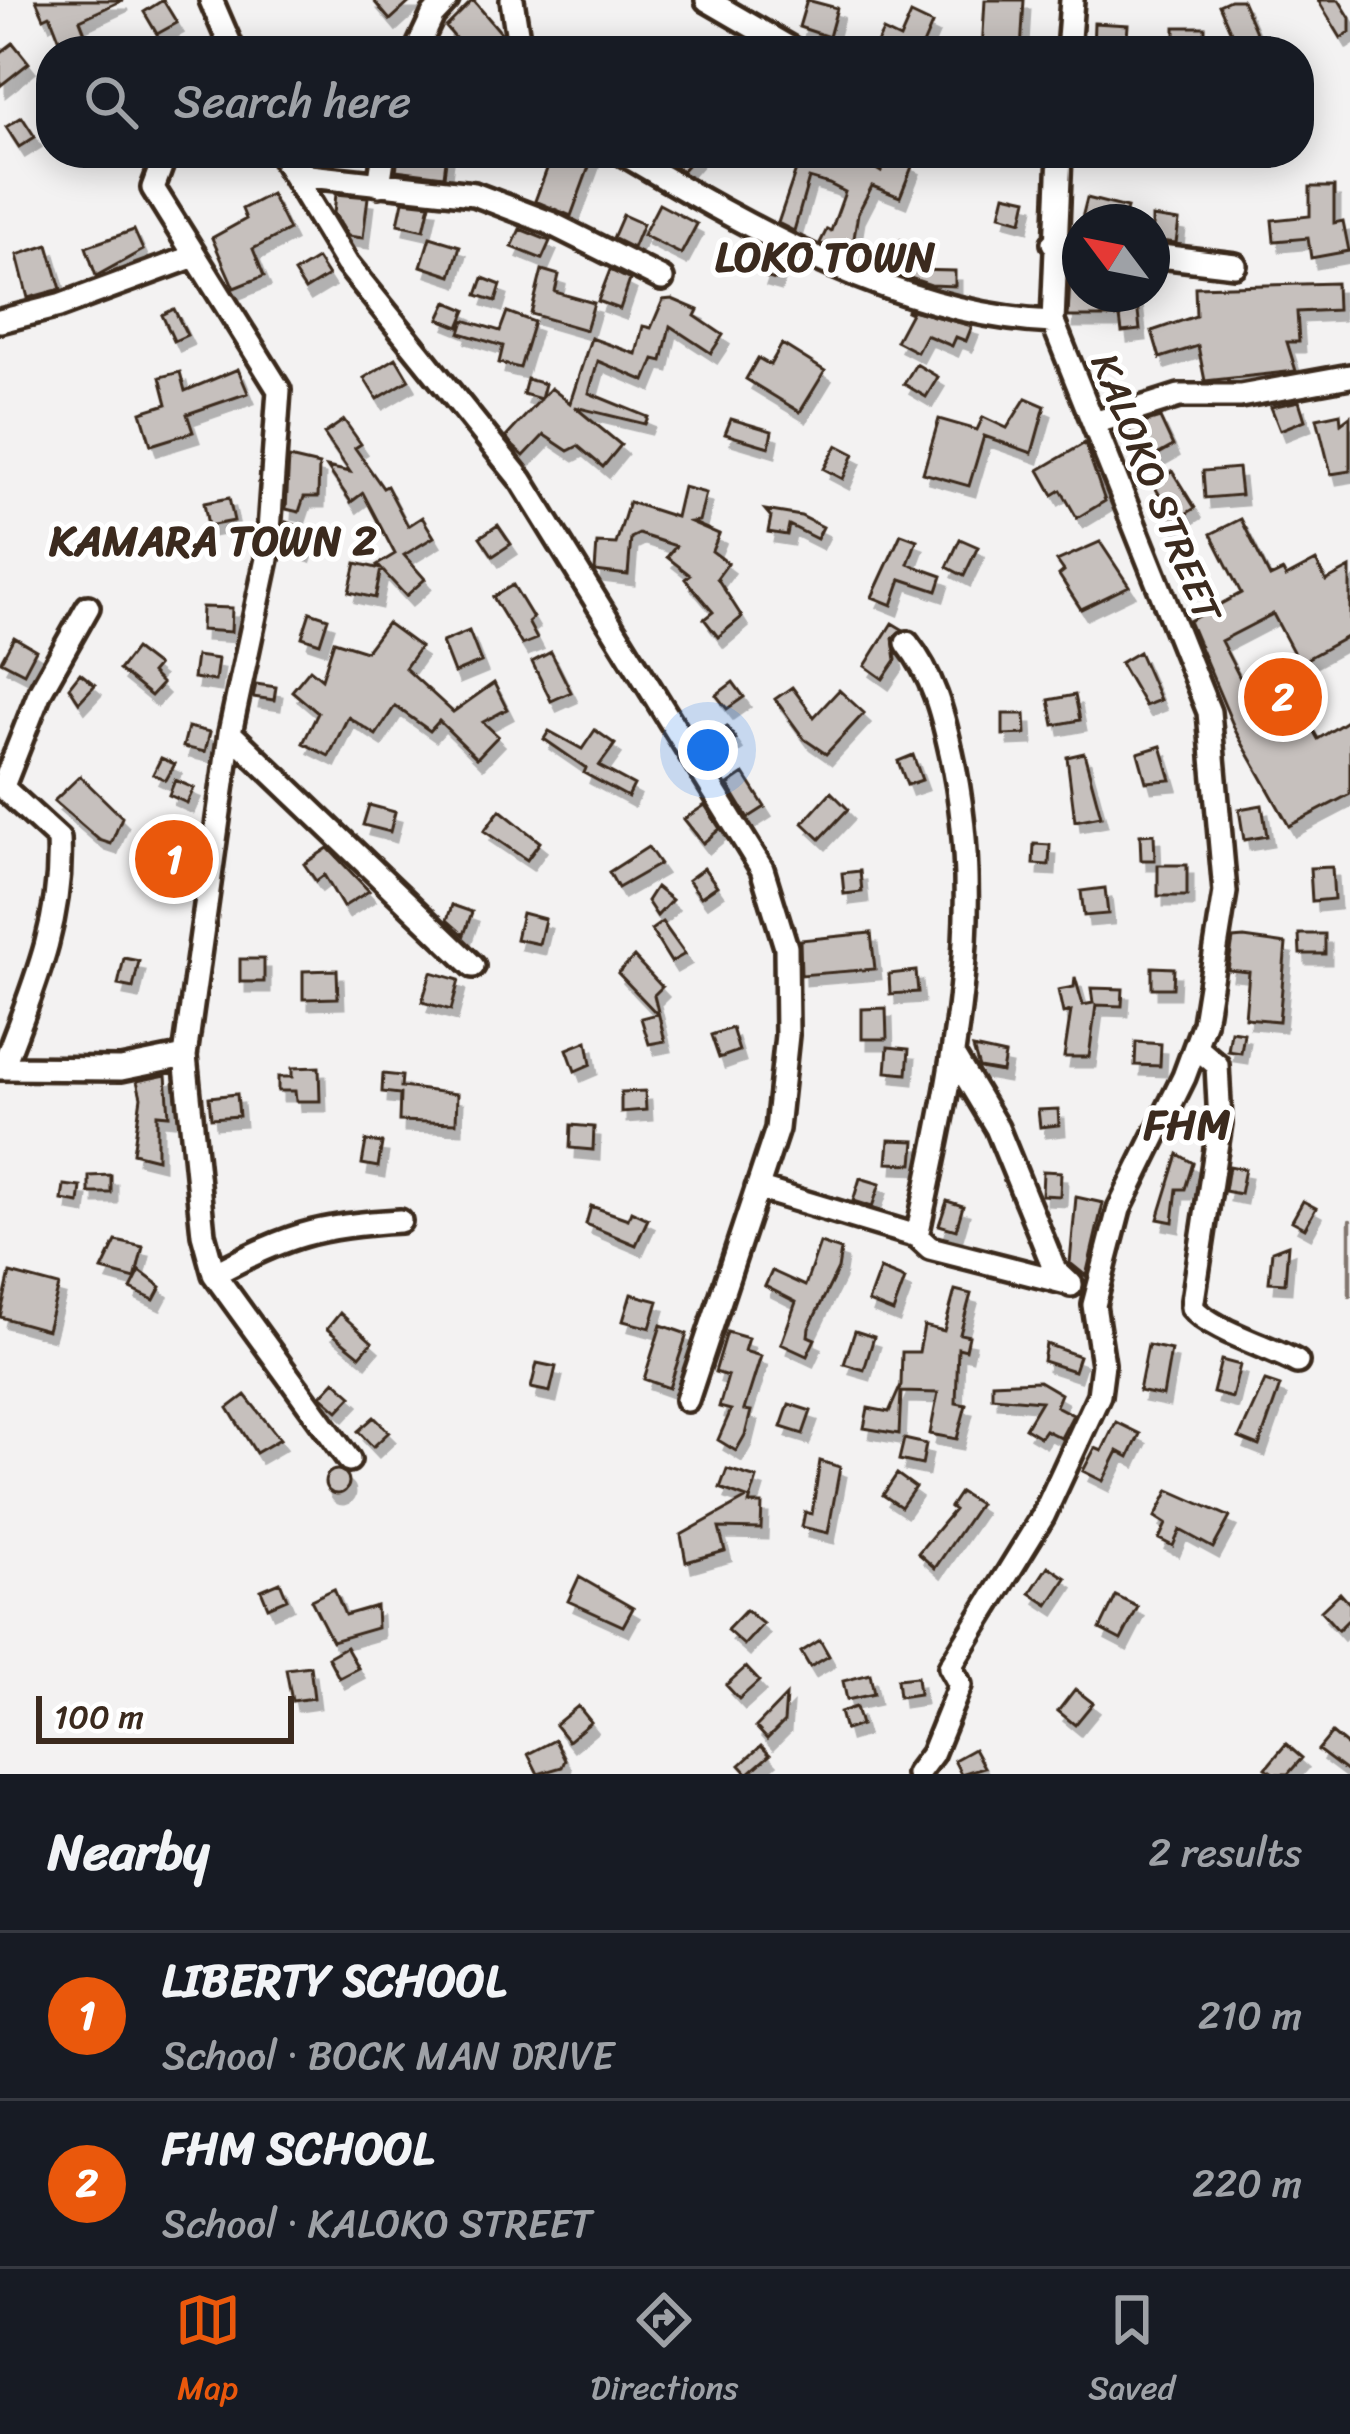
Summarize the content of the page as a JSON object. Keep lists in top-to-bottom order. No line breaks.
{"streets":{"street":["KALOKO STREET"]},"districts":["LOKO TOWN","KAMARA TOWN 2","FHM"],"scale_bar":"100 m","north":"top left","page":{"search":"Search here","pins":["2","1"],"scale":"100 m","heading":["Nearby","2 results"],"list":[{"mark":"1","name":"LIBERTY SCHOOL","note":"School · BOCK MAN DRIVE","value":"210 m"},{"mark":"2","name":"FHM SCHOOL","note":"School · KALOKO STREET","value":"220 m"}],"nav":["Map","Directions","Saved"]}}
